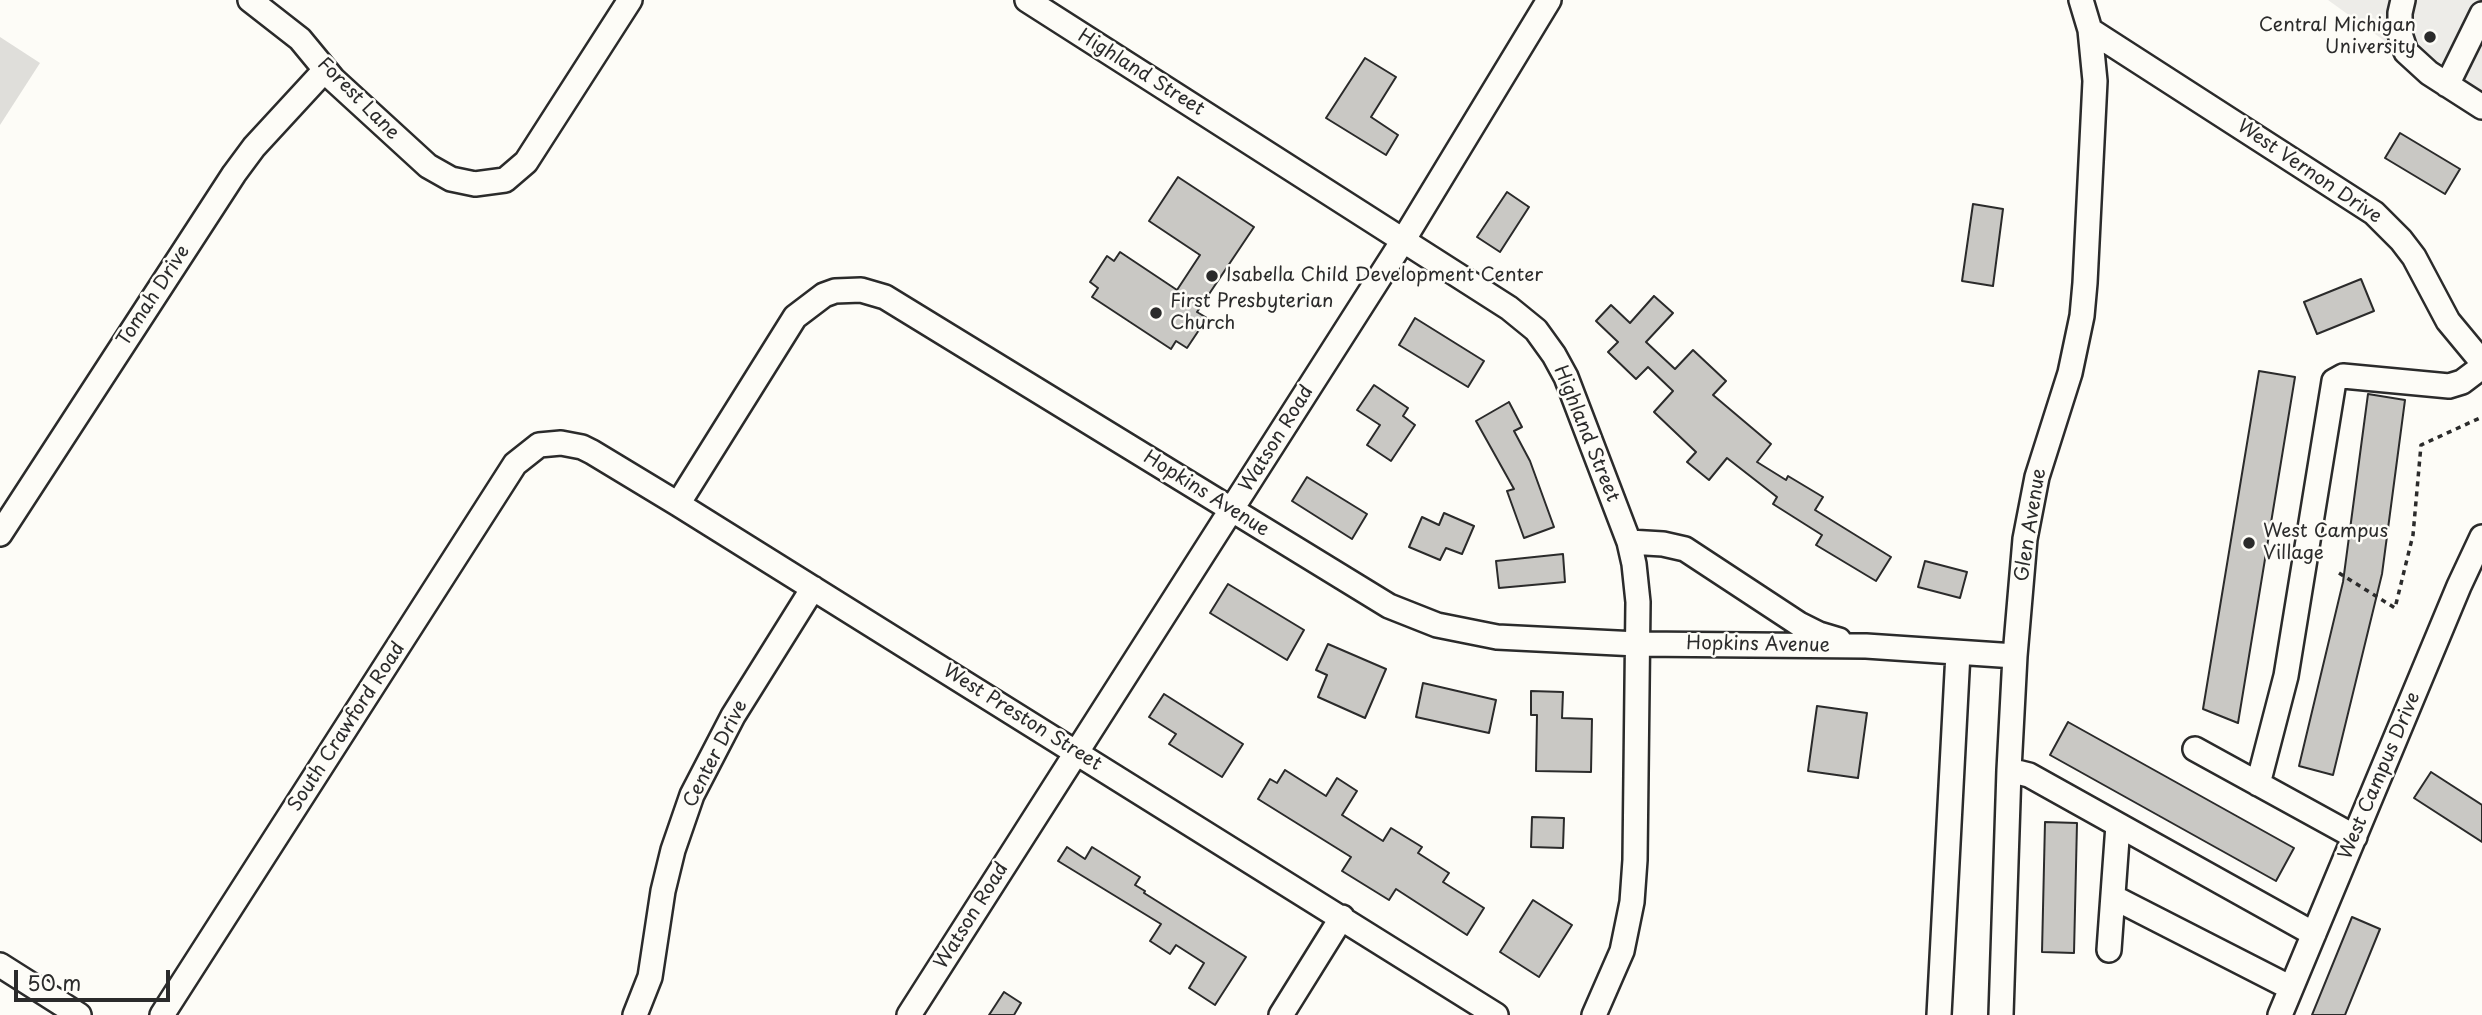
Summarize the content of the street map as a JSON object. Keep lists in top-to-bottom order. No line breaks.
{"streets":{"street":["Highland Street","Forest Lane","West Vernon Drive","Tomah Drive","Watson Road","Hopkins Avenue","Glen Avenue","West Preston Street","South Crawford Road","Center Drive","West Campus Drive"]},"crossings":[["Highland Street","Watson Road"],["Highland Street","Hopkins Avenue"],["Forest Lane","Tomah Drive"],["West Vernon Drive","Glen Avenue"],["Watson Road","Hopkins Avenue"],["Watson Road","West Preston Street"],["Hopkins Avenue","Glen Avenue"],["Hopkins Avenue","West Preston Street"],["West Preston Street","South Crawford Road"],["West Preston Street","Center Drive"]],"places":["Central Michigan University","Isabella Child Development Center","First Presbyterian Church","West Campus Village"],"scale_bar":"50 m"}
